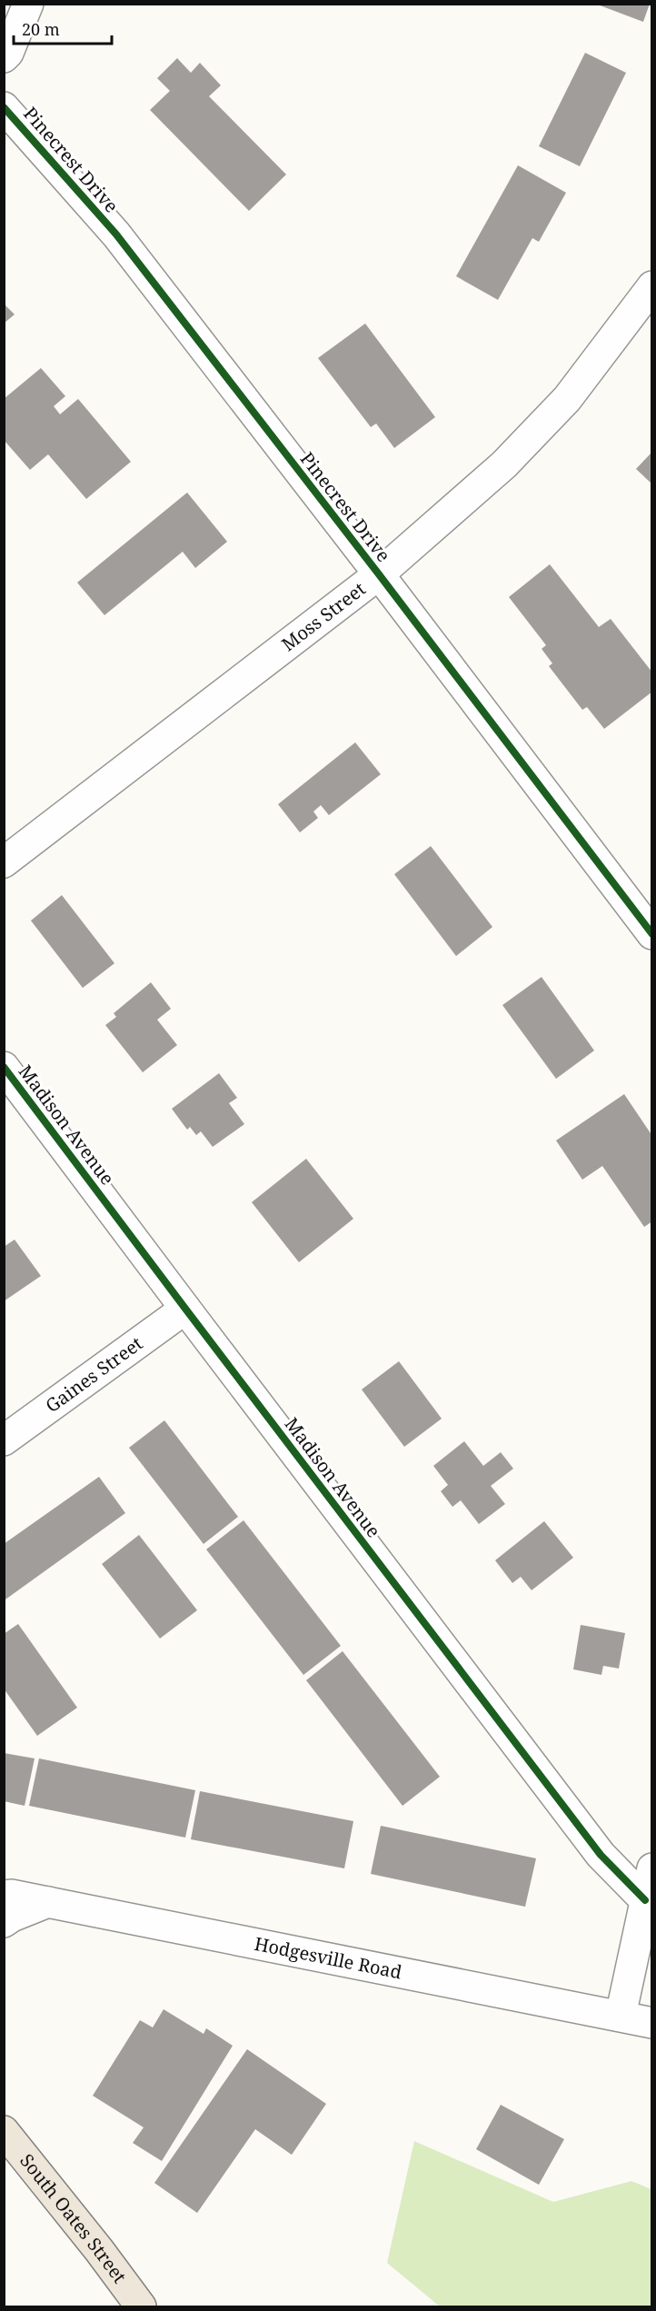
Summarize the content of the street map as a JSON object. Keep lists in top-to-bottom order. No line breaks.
{"streets":{"main road":["South Oates Street"],"street":["Pinecrest Drive","Moss Street","Madison Avenue","Gaines Street","Hodgesville Road"]},"crossings":[["Pinecrest Drive","Moss Street"],["Madison Avenue","Gaines Street"]],"scale_bar":"20 m"}
